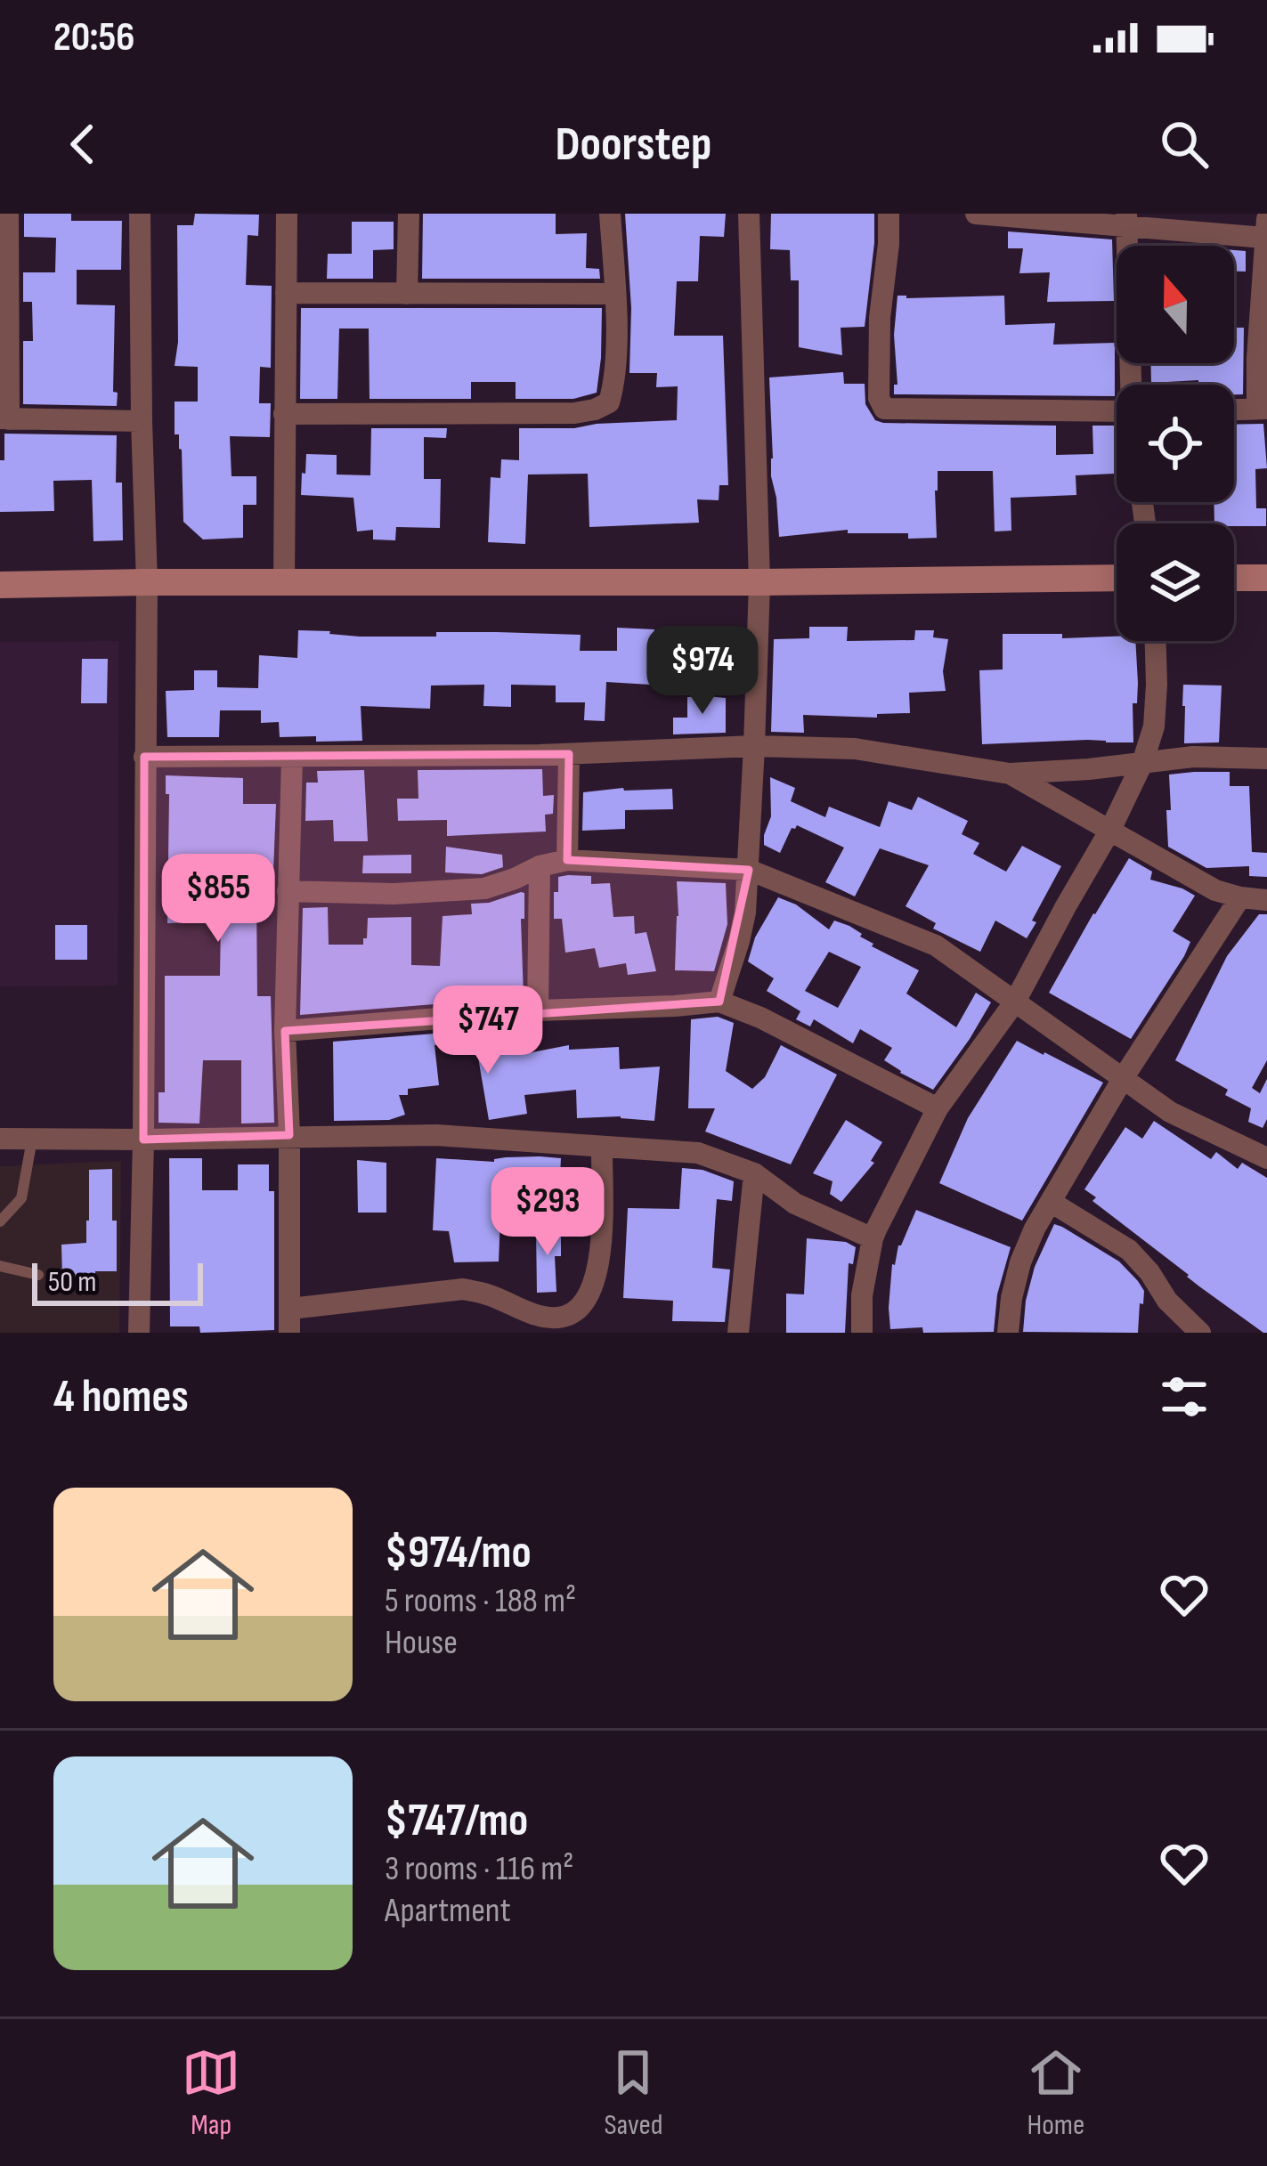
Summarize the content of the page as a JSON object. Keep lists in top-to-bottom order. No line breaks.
{"scale_bar":"50 m","north":"top","page":{"status":"20:56","header":"Doorstep","price":["$974","$855","$747","$293"],"scale":"50 m","heading":"4 homes","list":[{"name":"$974/mo","note":"5 rooms · 188 m² · House"},{"name":"$747/mo","note":"3 rooms · 116 m² · Apartment"}],"tabs":["Map","Saved","Home"]}}
